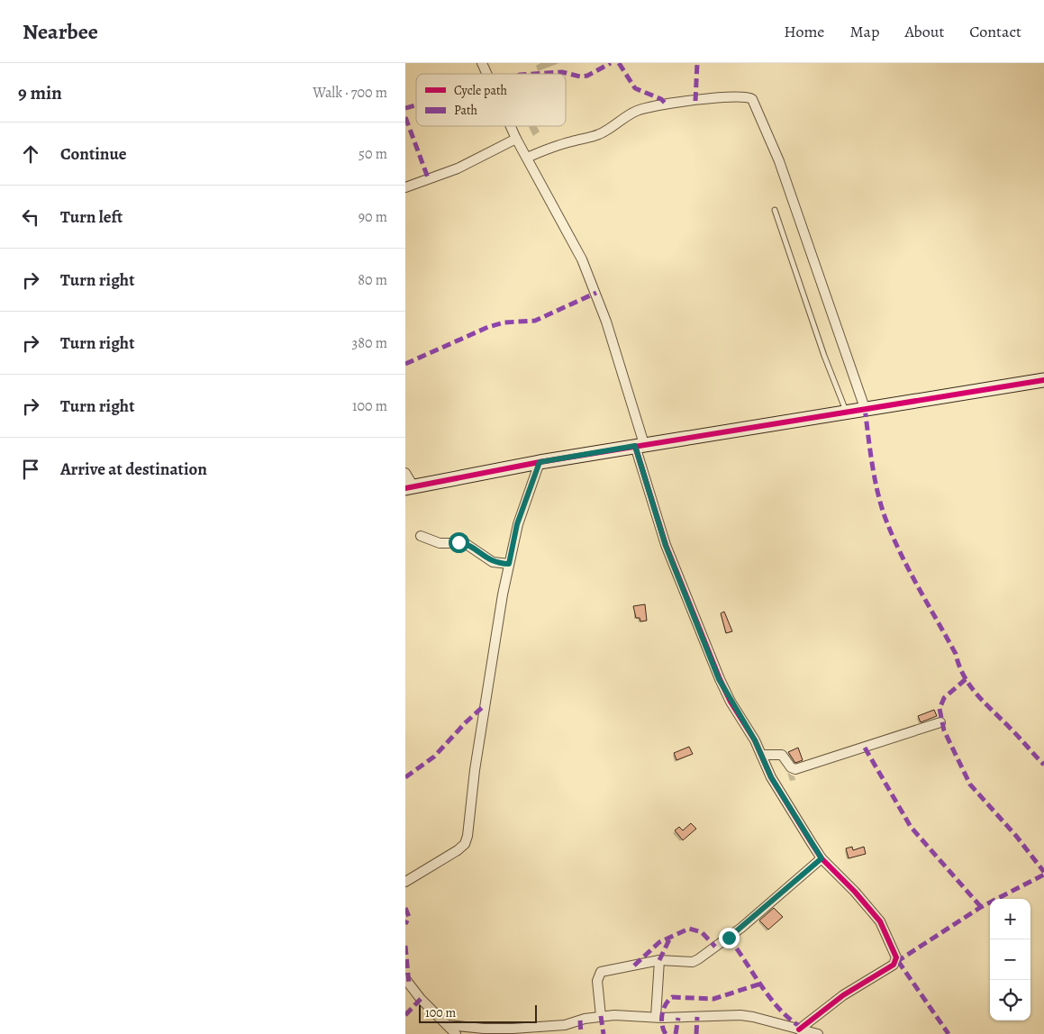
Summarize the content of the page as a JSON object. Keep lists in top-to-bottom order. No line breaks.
{"legend":["Cycle path","Path"],"scale_bar":"100 m","page":{"header":"Nearbee","nav":["Home","Map","About","Contact"],"heading":["9 min","Walk · 700 m"],"list":[["Continue","50 m"],["Turn left","90 m"],["Turn right","80 m"],["Turn right","380 m"],["Turn right","100 m"],"Arrive at destination"],"map_buttons":["+","−"],"scale":"100 m"}}
